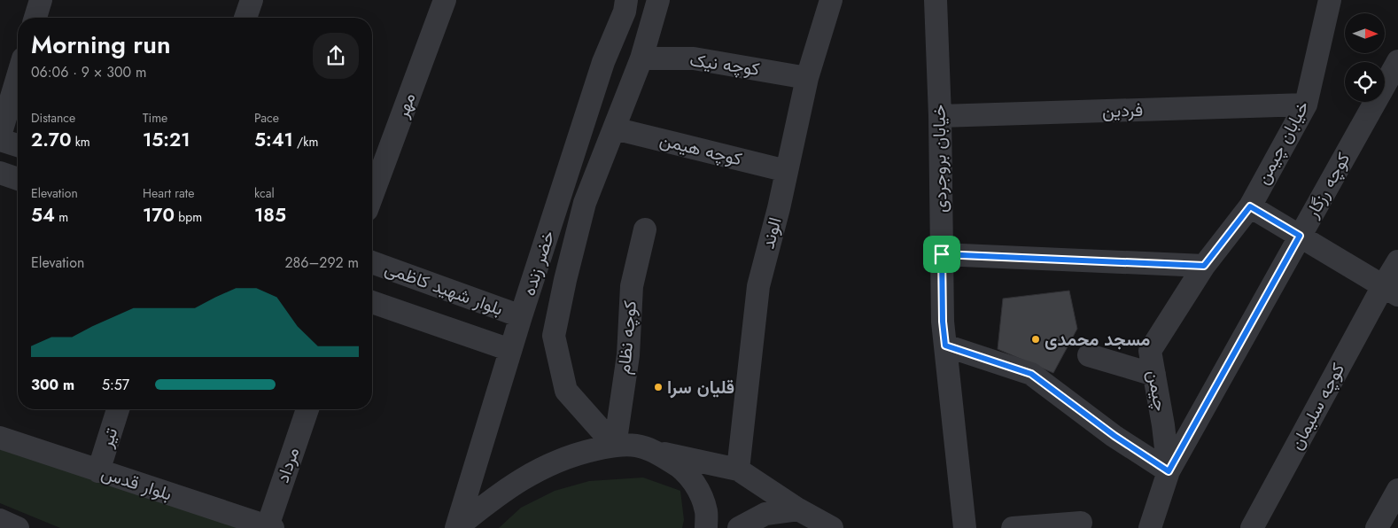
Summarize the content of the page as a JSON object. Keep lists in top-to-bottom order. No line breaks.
{"streets":{"street":["کوچه نیک","مهر","فردین","خیابان چیمن","کوچه هیمن","خیابان بروجردی","کوچه رزگار","الوند","خضر زنده","بلوار شهید کاظمی","کوچه نظام","چیمن","کوچه سلیمان","تیر","مرداد","بلوار قدس"]},"crossings":[["کوچه نیک","الوند"],["کوچه نیک","خضر زنده"],["فردین","خیابان چیمن"],["فردین","خیابان بروجردی"],["خیابان چیمن","چیمن"],["کوچه هیمن","الوند"],["کوچه هیمن","خضر زنده"],["کوچه رزگار","چیمن"],["خضر زنده","بلوار شهید کاظمی"],["خضر زنده","کوچه نظام"],["تیر","بلوار قدس"],["مرداد","بلوار قدس"]],"places":["مسجد محمدی","قلیان سرا"],"north":"right","page":{"heading":["Morning run","06:06 · 9 × 300 m"],"stats":[["Distance","2.70 km"],["Time","15:21"],["Pace","5:41 /km"],["Elevation","54 m"],["Heart rate","170 bpm"],["kcal","185"]],"chart":["Elevation","286–292 m"],"list":[{"name":"300 m","note":"5:57"}]}}
